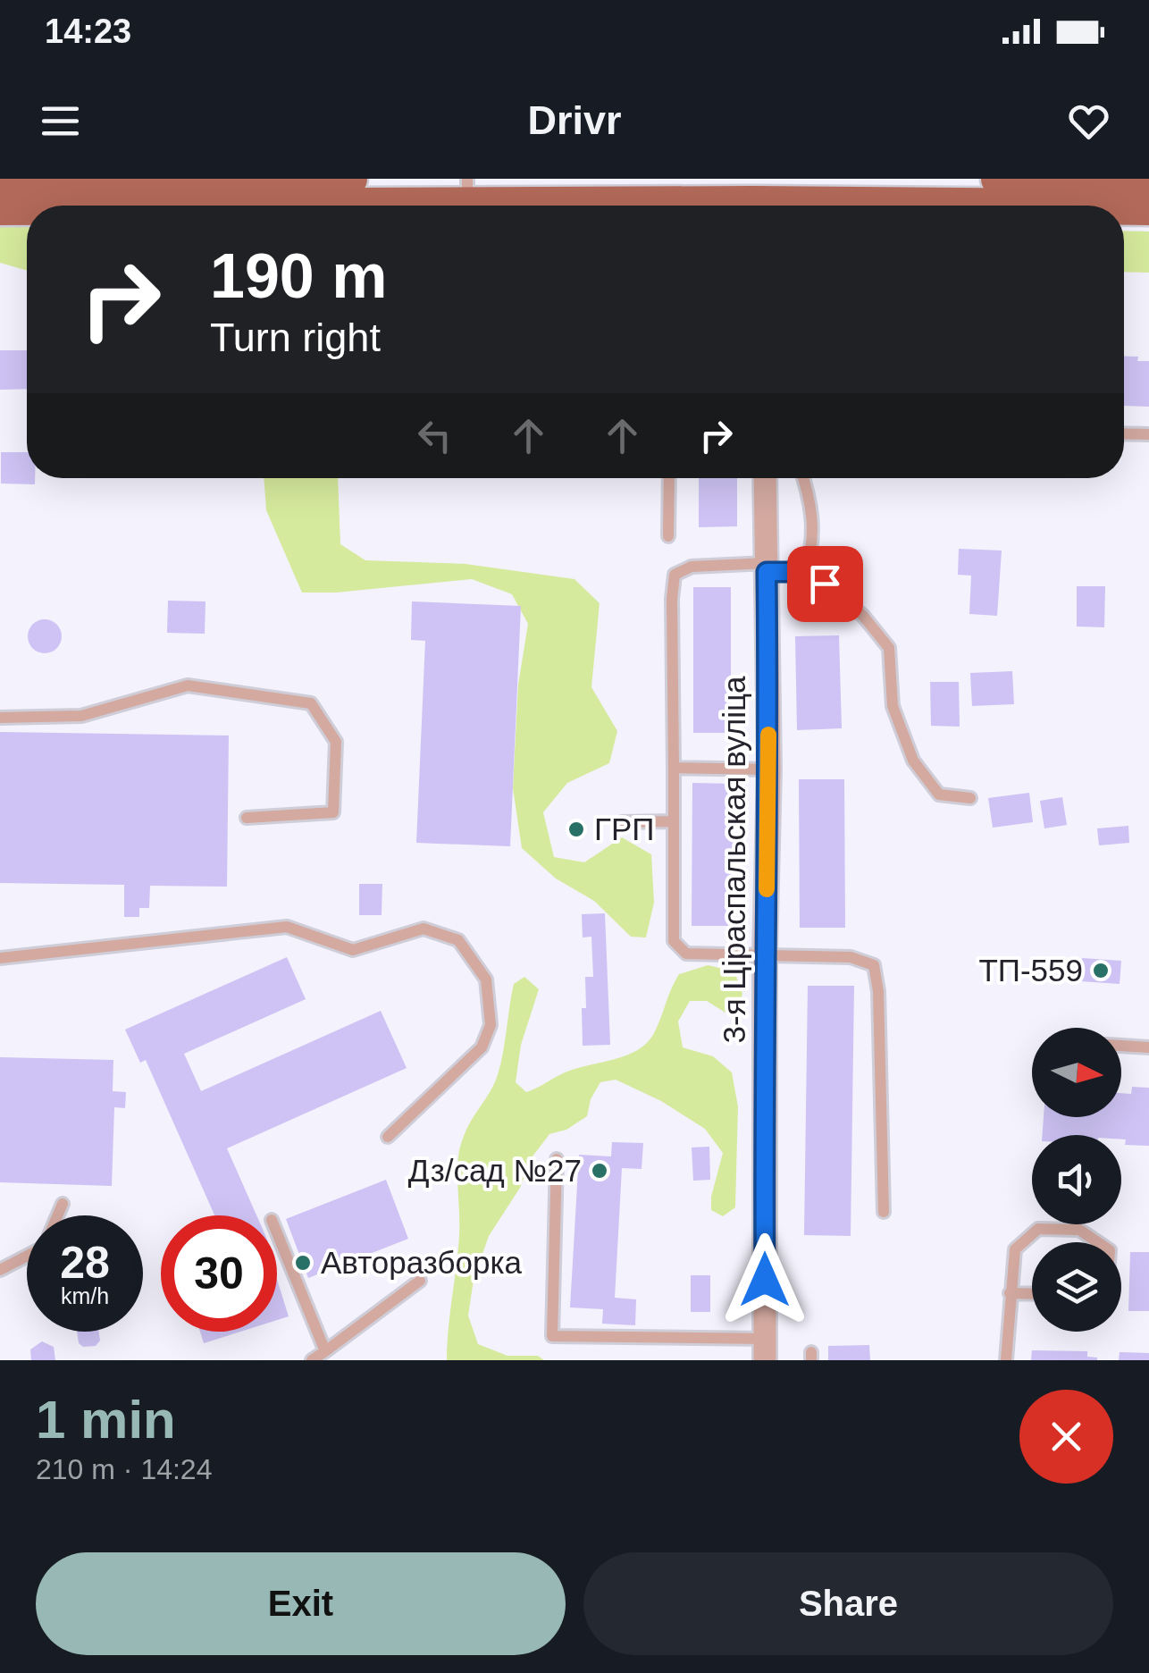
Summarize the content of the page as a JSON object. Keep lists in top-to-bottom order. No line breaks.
{"streets":{"street":["3-я Ціраспальская вуліца"]},"places":["ГРП","ТП-559","Дз/сад №27","Авторазборка"],"north":"right","page":{"status":"14:23","header":"Drivr","turn":["190 m","Turn right"],"speed":"28 km/h","limit":"30","heading":["1 min","210 m · 14:24"],"buttons":["Exit","Share"]}}
